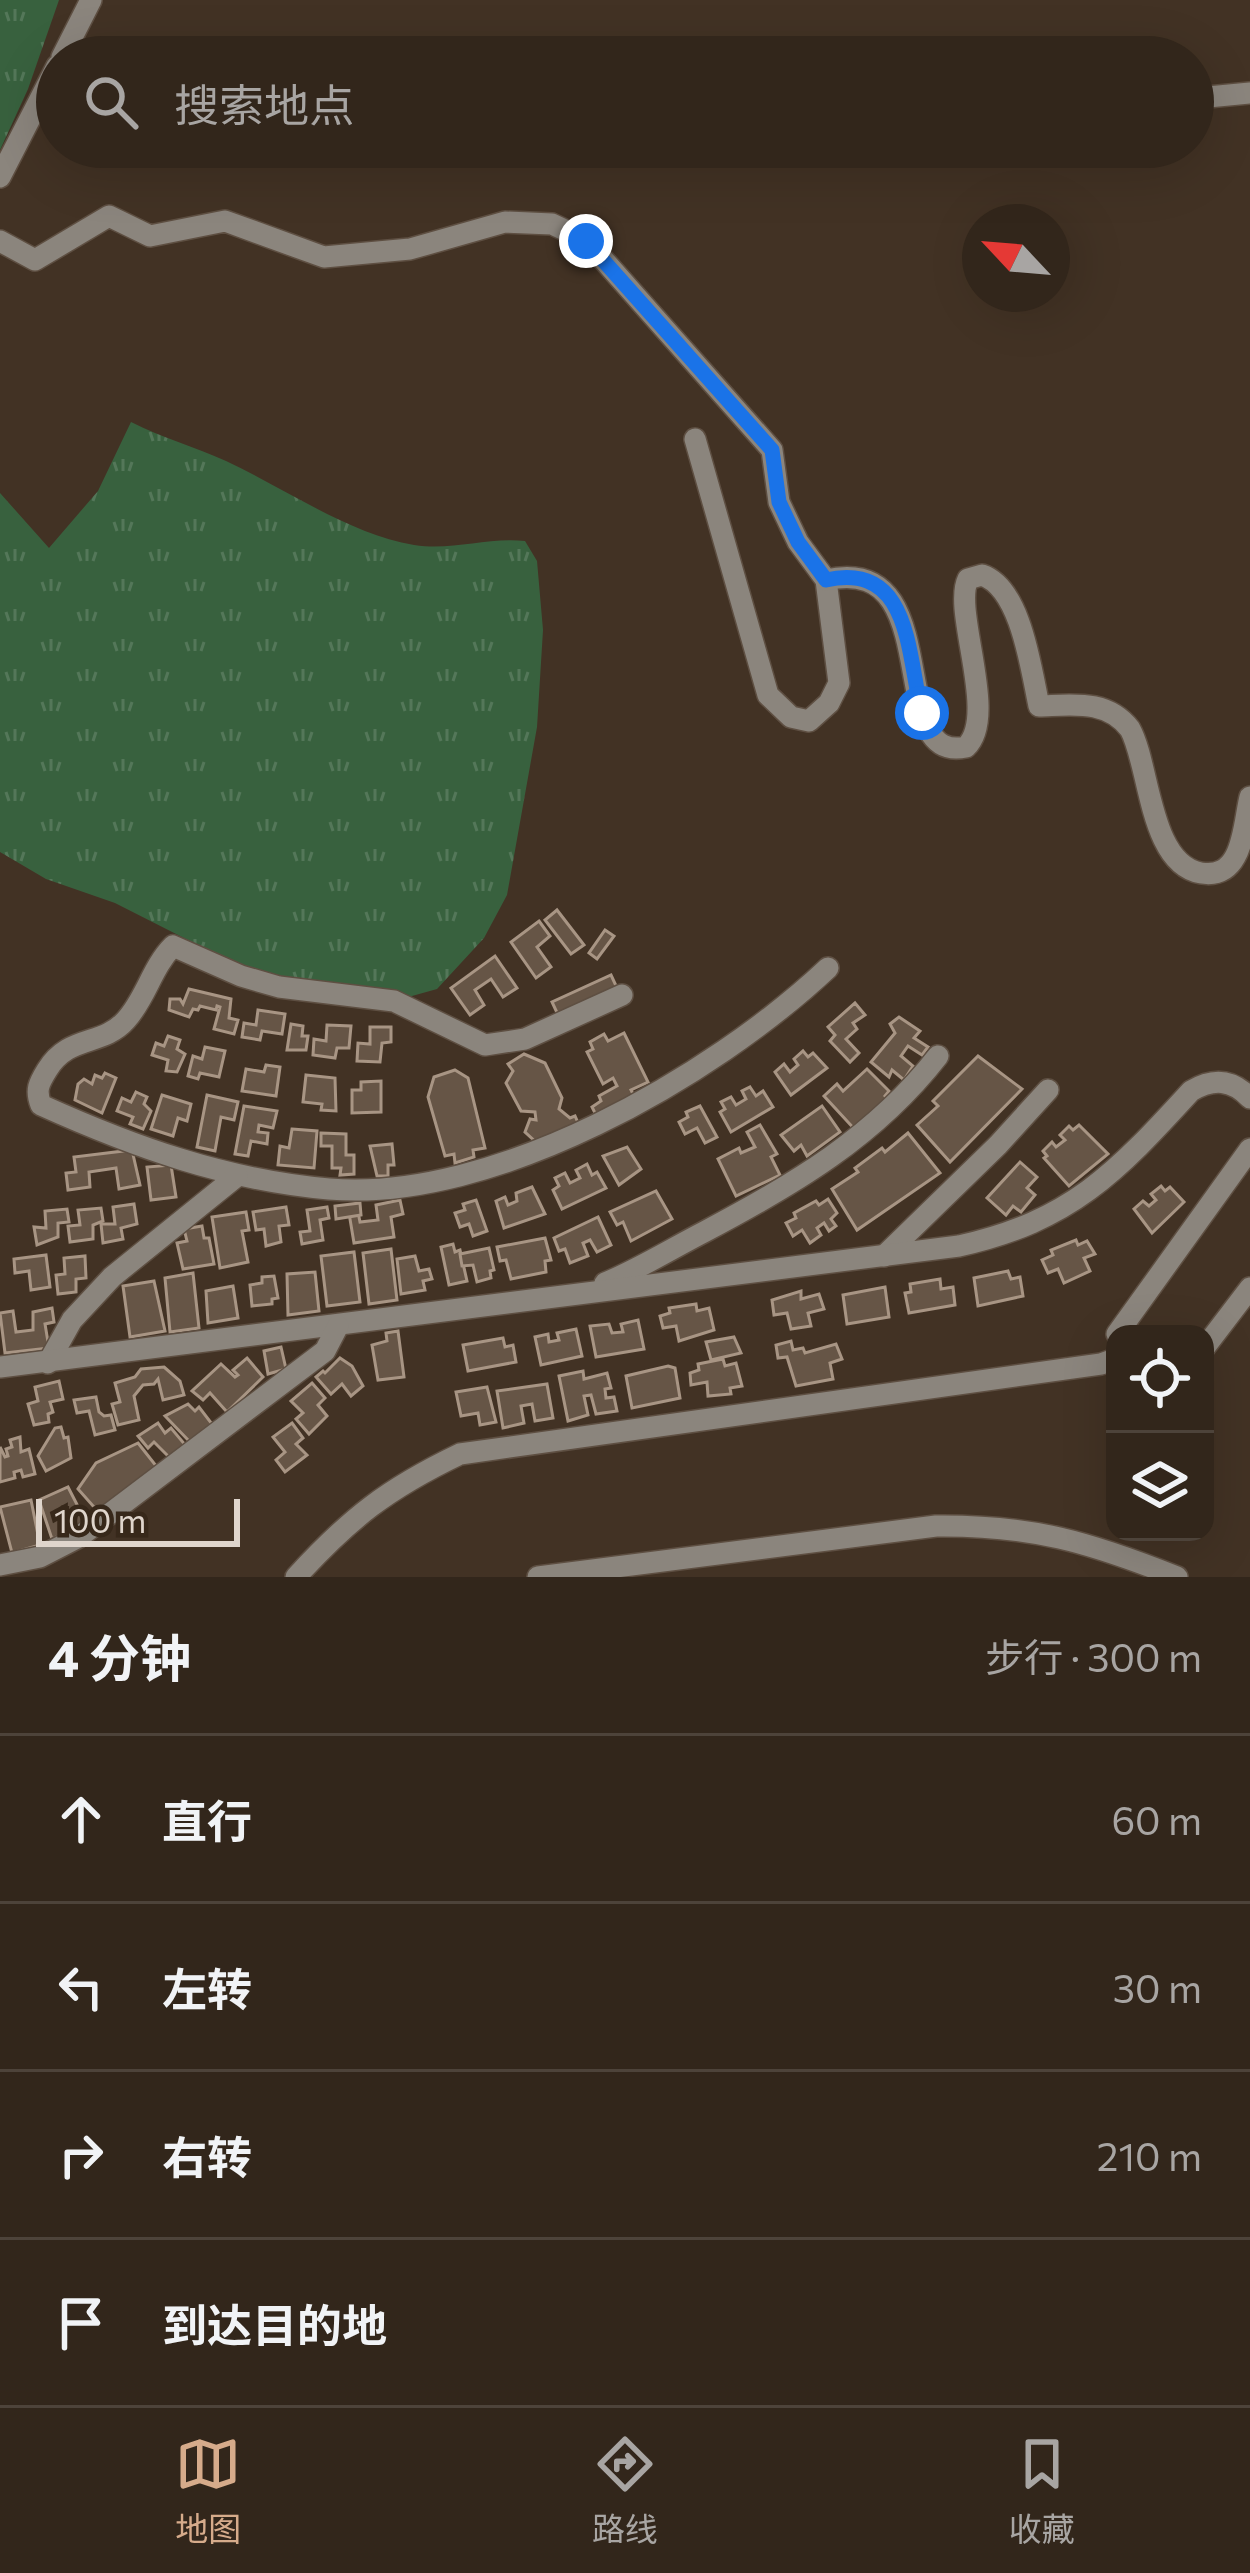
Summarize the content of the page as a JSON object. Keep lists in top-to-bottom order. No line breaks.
{"scale_bar":"100 m","north":"top left","page":{"search":"搜索地点","scale":"100 m","heading":["4 分钟","步行 · 300 m"],"list":[["直行","60 m"],["左转","30 m"],["右转","210 m"],"到达目的地"],"nav":["地图","路线","收藏"]}}
